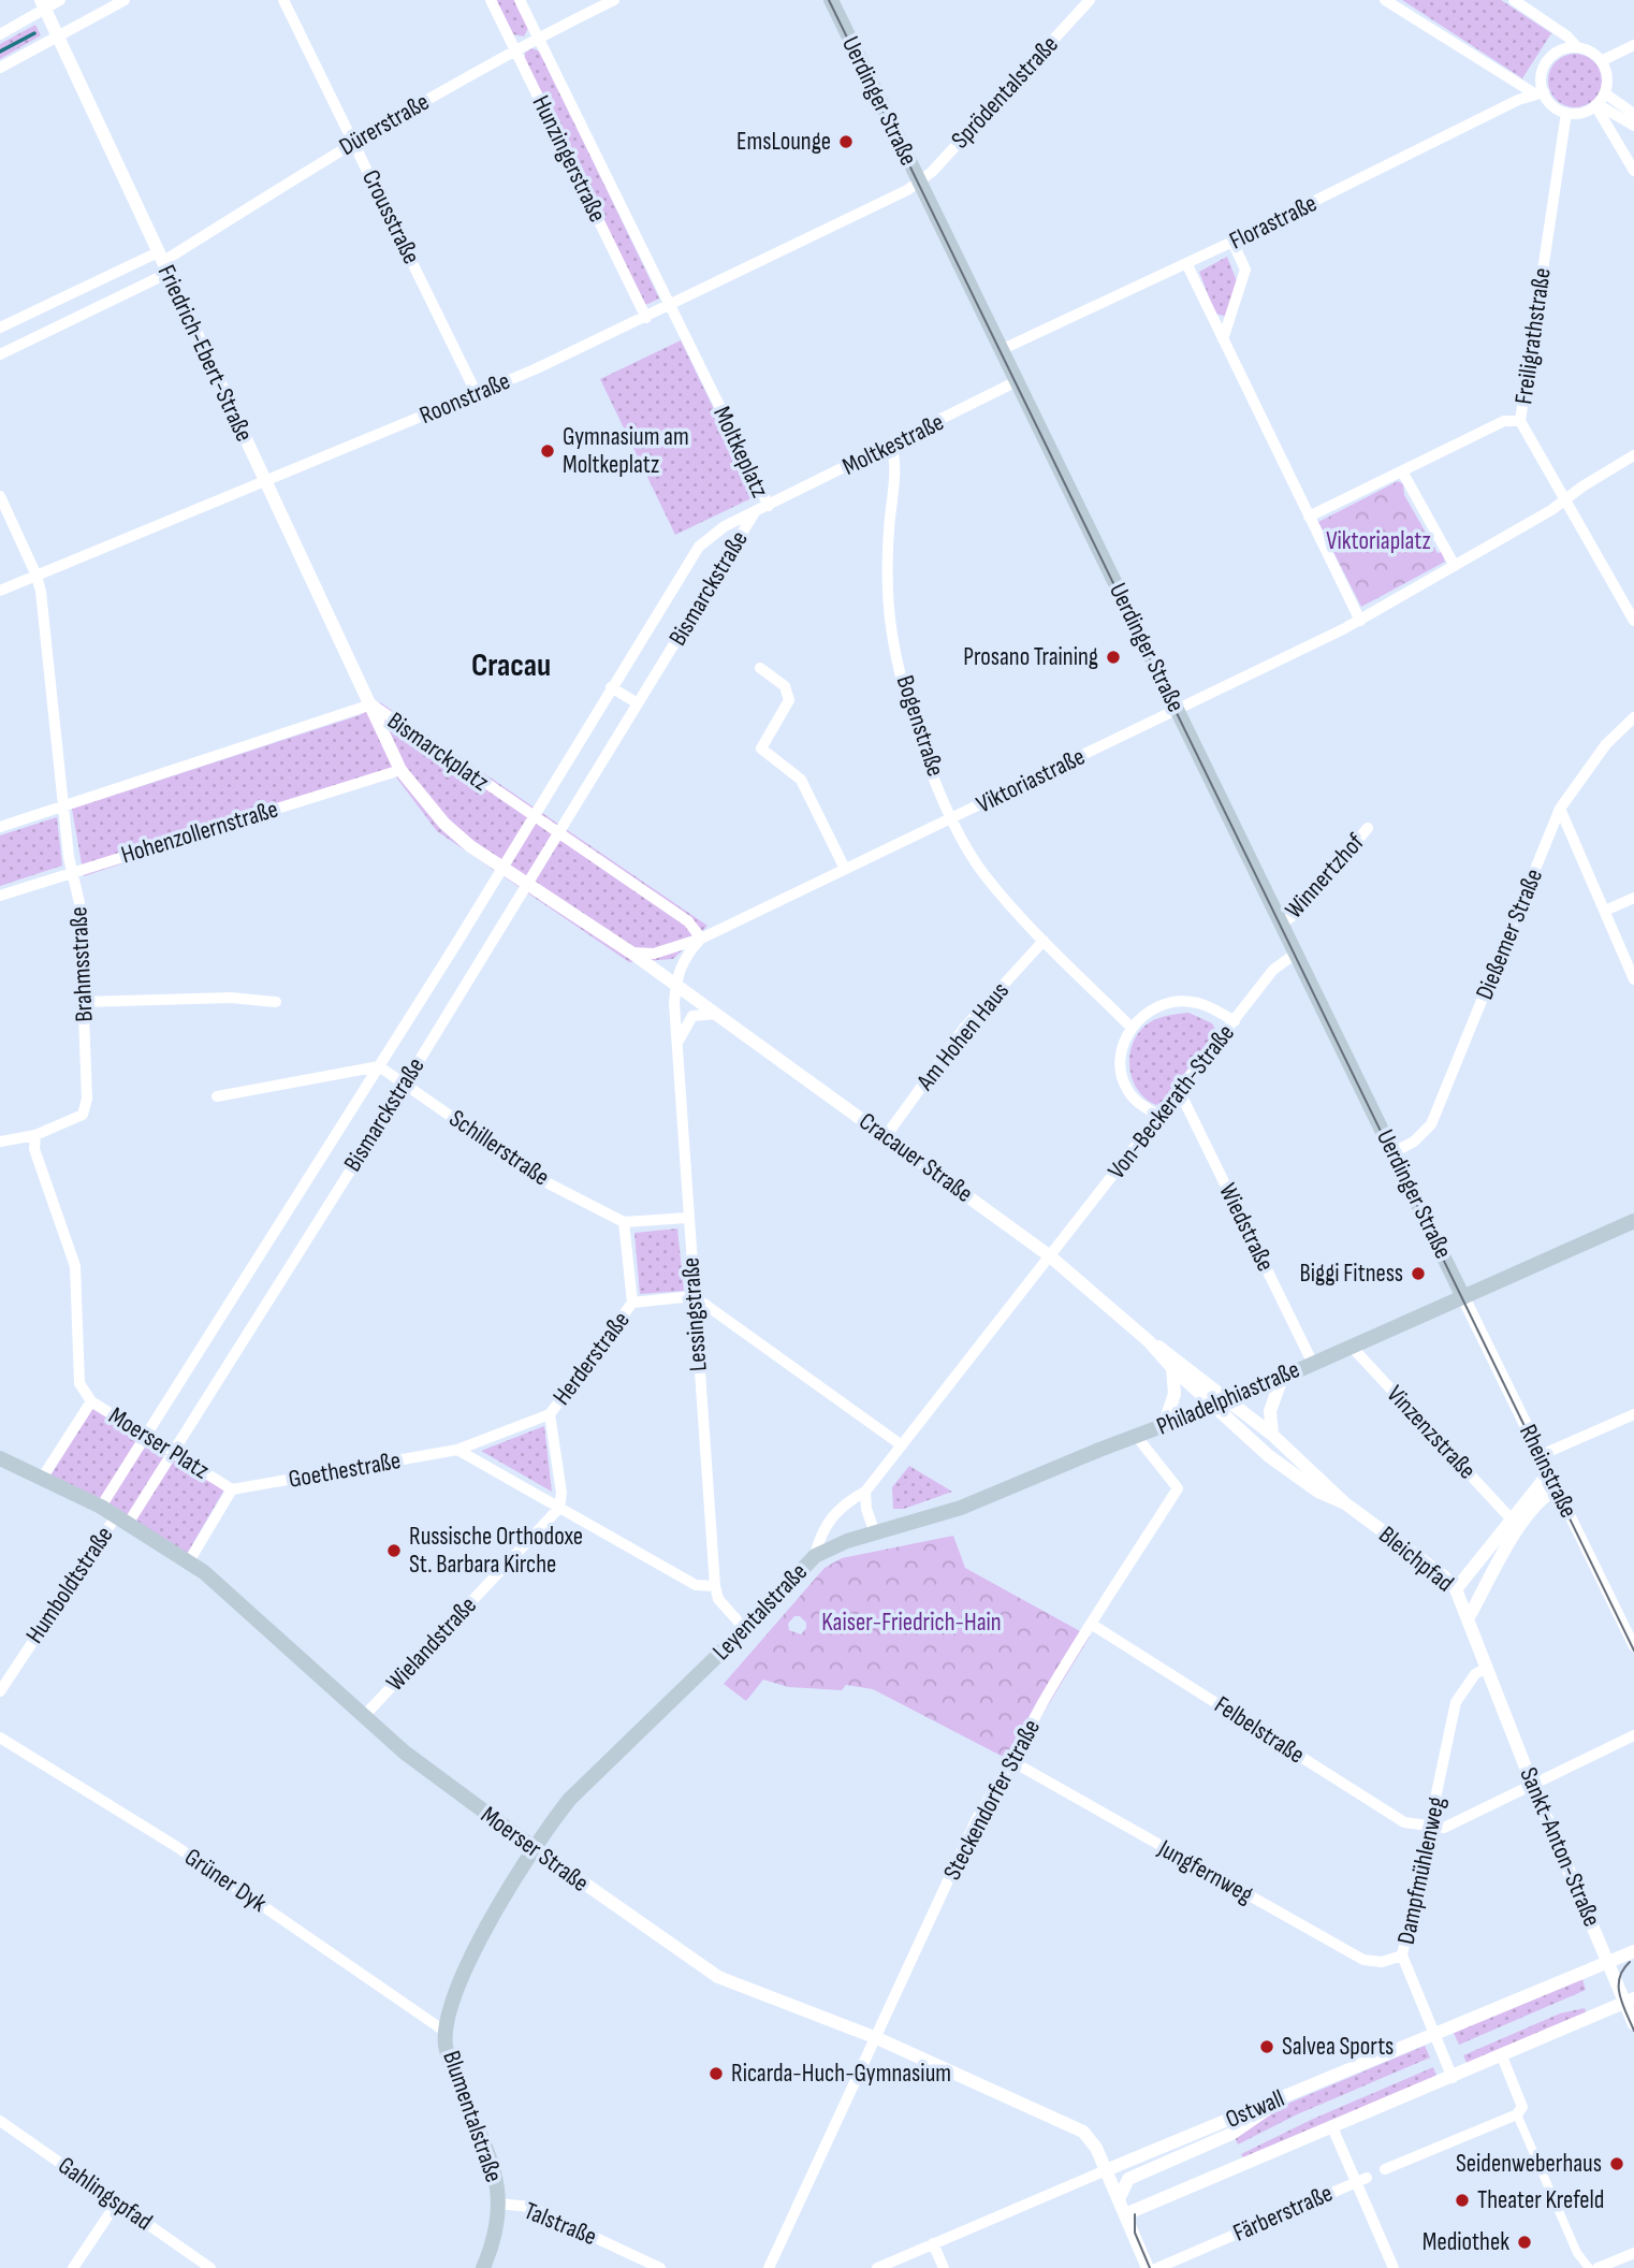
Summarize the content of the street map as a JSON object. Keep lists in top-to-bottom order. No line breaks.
{"streets":{"main road":["Uerdinger Straße","Philadelphiastraße","Leyentalstraße","Moerser Straße","Blumentalstraße"],"street":["Sprödentalstraße","Dürerstraße","Hunzingerstraße","Crousstraße","Florastraße","Freiligrathstraße","Friedrich-Ebert-Straße","Roonstraße","Moltkestraße","Moltkeplatz","Bismarckstraße","Bogenstraße","Bismarckplatz","Viktoriastraße","Hohenzollernstraße","Winnertzhof","Dießemer Straße","Brahmsstraße","Am Hohen Haus","Von-Beckerath-Straße","Schillerstraße","Cracauer Straße","Wiedstraße","Lessingstraße","Herderstraße","Vinzenzstraße","Moerser Platz","Goethestraße","Rheinstraße","Bleichpfad","Humboldtstraße","Wielandstraße","Felbelstraße","Steckendorfer Straße","Sankt-Anton-Straße","Dampfmühlenweg","Jungfernweg","Grüner Dyk","Ostwall","Gahlingspfad","Färberstraße","Talstraße"]},"crossings":[["Sprödentalstraße","Uerdinger Straße"],["Sprödentalstraße","Roonstraße"],["Uerdinger Straße","Florastraße"],["Uerdinger Straße","Roonstraße"],["Uerdinger Straße","Moltkestraße"],["Uerdinger Straße","Viktoriastraße"],["Uerdinger Straße","Winnertzhof"],["Uerdinger Straße","Dießemer Straße"],["Uerdinger Straße","Von-Beckerath-Straße"],["Uerdinger Straße","Philadelphiastraße"],["Uerdinger Straße","Rheinstraße"],["Dürerstraße","Hunzingerstraße"],["Dürerstraße","Crousstraße"],["Dürerstraße","Friedrich-Ebert-Straße"],["Hunzingerstraße","Roonstraße"],["Hunzingerstraße","Moltkeplatz"],["Crousstraße","Roonstraße"],["Florastraße","Freiligrathstraße"],["Friedrich-Ebert-Straße","Roonstraße"],["Friedrich-Ebert-Straße","Bismarckplatz"],["Roonstraße","Moltkeplatz"],["Roonstraße","Brahmsstraße"],["Moltkestraße","Moltkeplatz"],["Moltkestraße","Bogenstraße"],["Moltkeplatz","Bismarckstraße"],["Bismarckstraße","Bismarckplatz"],["Bismarckstraße","Schillerstraße"],["Bismarckstraße","Moerser Platz"],["Bismarckstraße","Humboldtstraße"],["Bismarckstraße","Moerser Straße"],["Bogenstraße","Viktoriastraße"],["Bogenstraße","Am Hohen Haus"],["Bismarckplatz","Viktoriastraße"],["Bismarckplatz","Hohenzollernstraße"],["Bismarckplatz","Cracauer Straße"],["Bismarckplatz","Lessingstraße"],["Hohenzollernstraße","Brahmsstraße"],["Am Hohen Haus","Cracauer Straße"],["Von-Beckerath-Straße","Cracauer Straße"],["Von-Beckerath-Straße","Wiedstraße"],["Von-Beckerath-Straße","Leyentalstraße"],["Cracauer Straße","Lessingstraße"],["Cracauer Straße","Philadelphiastraße"],["Cracauer Straße","Bleichpfad"],["Cracauer Straße","Leyentalstraße"],["Wiedstraße","Philadelphiastraße"],["Herderstraße","Goethestraße"],["Philadelphiastraße","Vinzenzstraße"],["Philadelphiastraße","Rheinstraße"],["Philadelphiastraße","Bleichpfad"],["Philadelphiastraße","Leyentalstraße"],["Philadelphiastraße","Steckendorfer Straße"],["Moerser Platz","Goethestraße"],["Moerser Platz","Moerser Straße"],["Bleichpfad","Sankt-Anton-Straße"],["Bleichpfad","Dampfmühlenweg"],["Humboldtstraße","Moerser Straße"],["Leyentalstraße","Moerser Straße"],["Leyentalstraße","Blumentalstraße"],["Wielandstraße","Moerser Straße"],["Felbelstraße","Steckendorfer Straße"],["Felbelstraße","Dampfmühlenweg"],["Steckendorfer Straße","Moerser Straße"],["Steckendorfer Straße","Jungfernweg"],["Sankt-Anton-Straße","Dampfmühlenweg"],["Sankt-Anton-Straße","Ostwall"],["Moerser Straße","Ostwall"],["Moerser Straße","Blumentalstraße"],["Dampfmühlenweg","Jungfernweg"],["Dampfmühlenweg","Ostwall"],["Grüner Dyk","Blumentalstraße"],["Blumentalstraße","Talstraße"]],"districts":["Cracau"],"parks":["Viktoriaplatz","Kaiser-Friedrich-Hain"],"places":["EmsLounge","Gymnasium am Moltkeplatz","Prosano Training","Biggi Fitness","Russische Orthodoxe St. Barbara Kirche","Salvea Sports","Ricarda-Huch-Gymnasium","Seidenweberhaus","Theater Krefeld","Mediothek"]}
